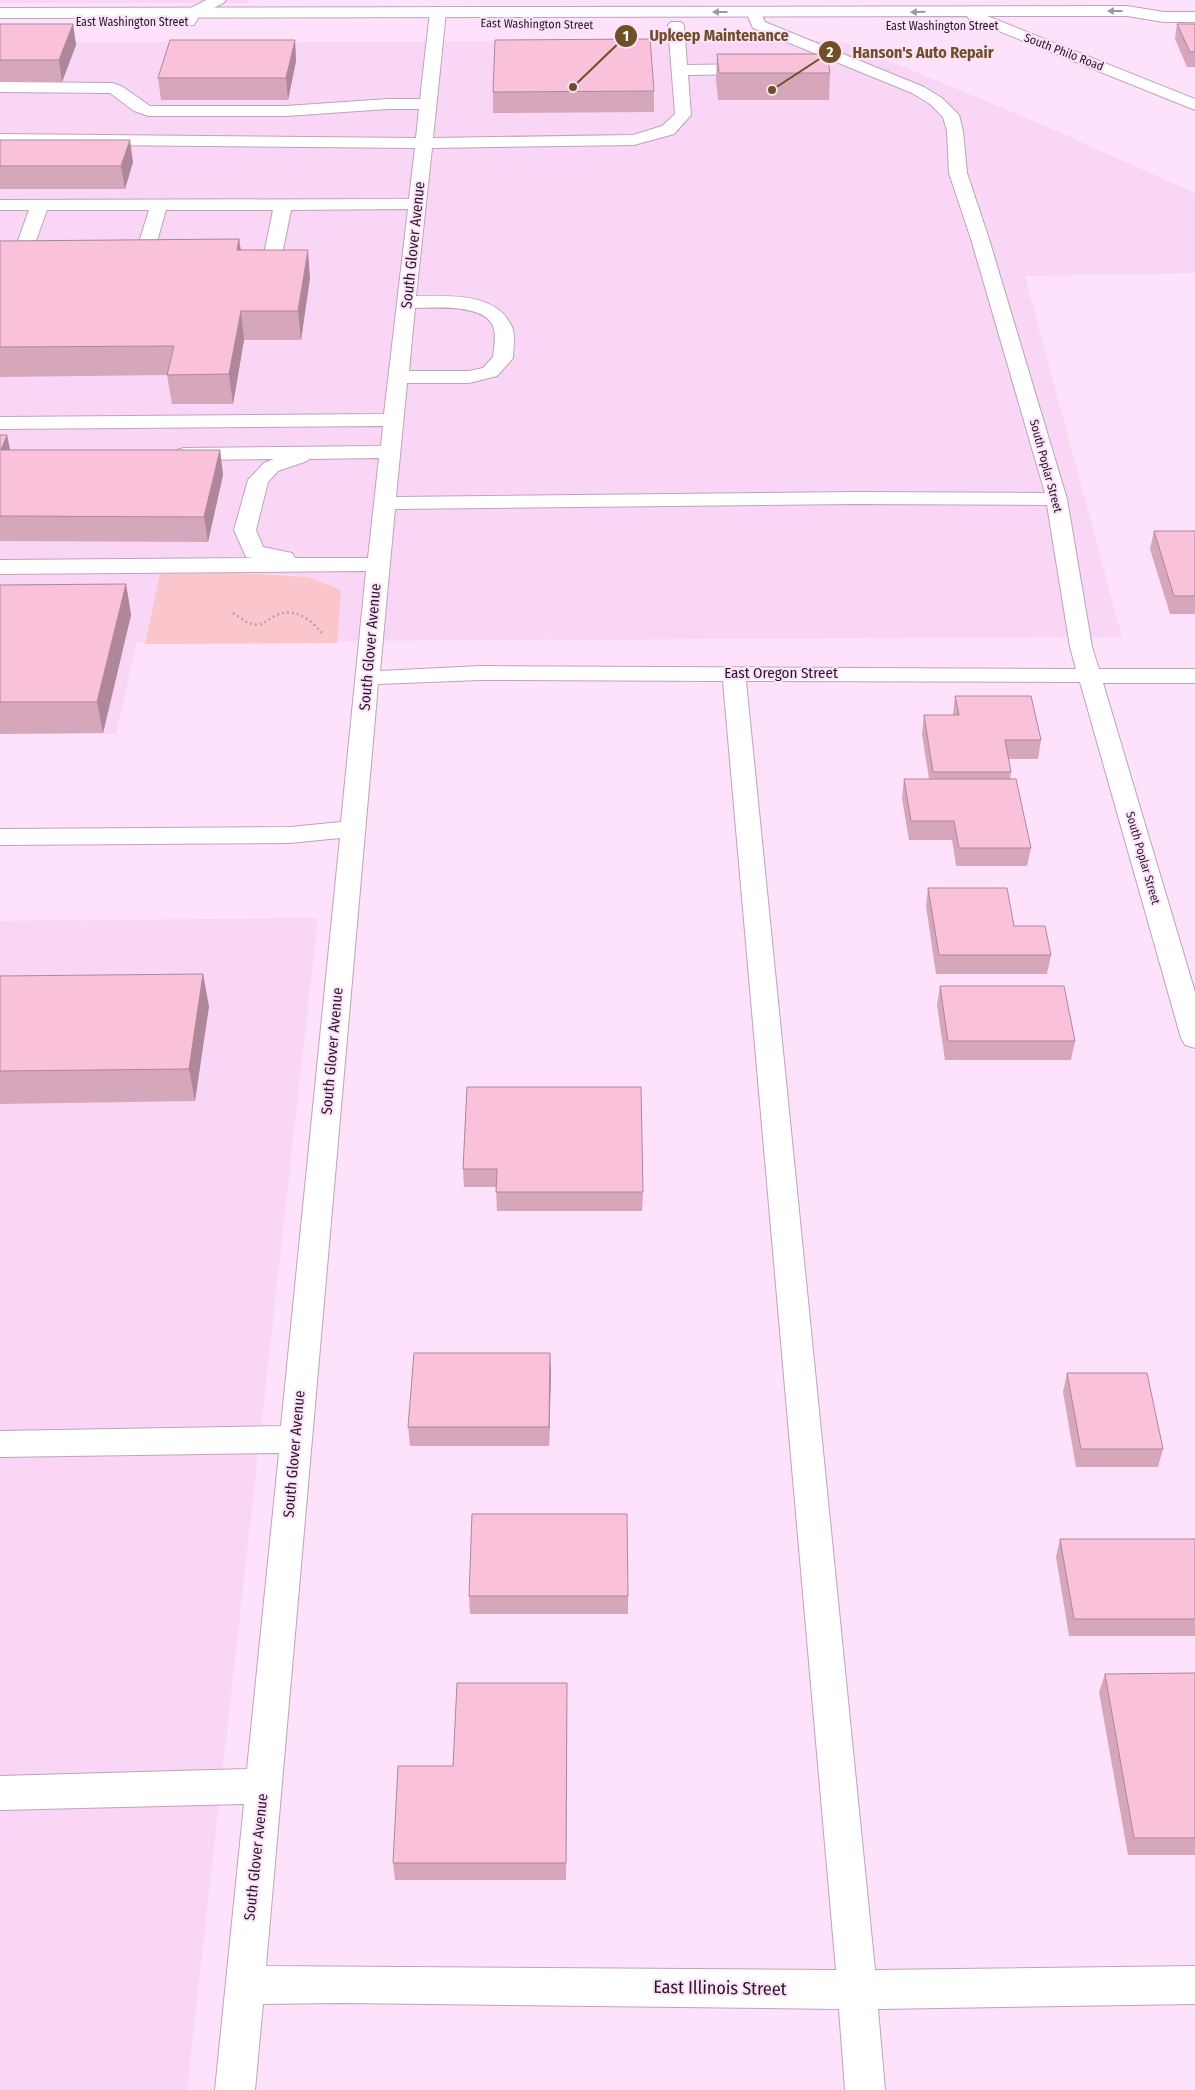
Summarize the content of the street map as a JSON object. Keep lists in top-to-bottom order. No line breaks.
{"streets":{"street":["East Washington Street","South Philo Road","South Glover Avenue","South Poplar Street","East Oregon Street","East Illinois Street"]},"crossings":[["East Washington Street","South Philo Road"],["East Washington Street","South Glover Avenue"],["East Washington Street","South Poplar Street"],["South Glover Avenue","East Oregon Street"],["South Glover Avenue","East Illinois Street"],["South Poplar Street","East Oregon Street"]],"places":["Upkeep Maintenance","Hanson's Auto Repair"]}
